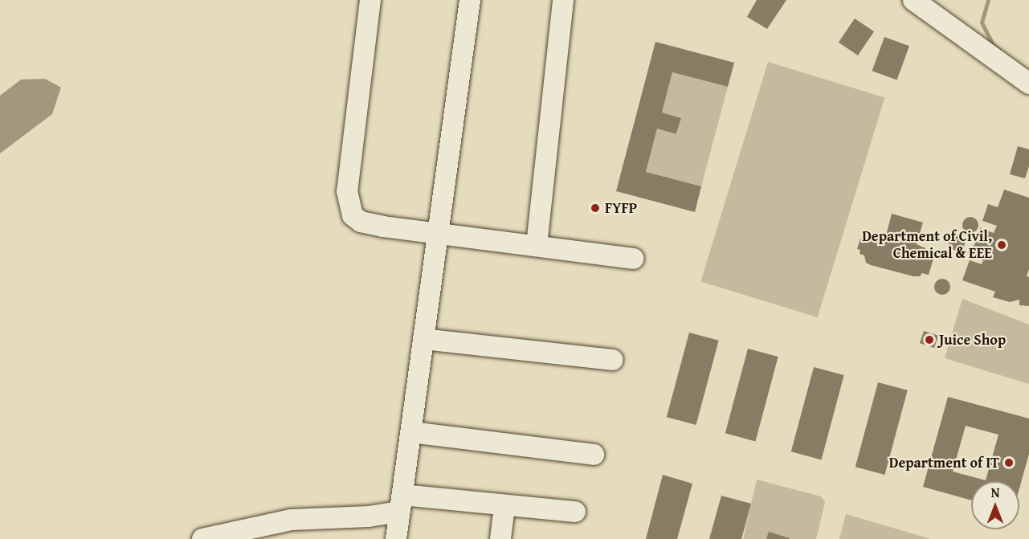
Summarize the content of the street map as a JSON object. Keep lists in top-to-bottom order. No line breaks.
{"places":["FYFP","Department of Civil, Chemical & EEE","Juice Shop","Department of IT"],"north":"top"}
